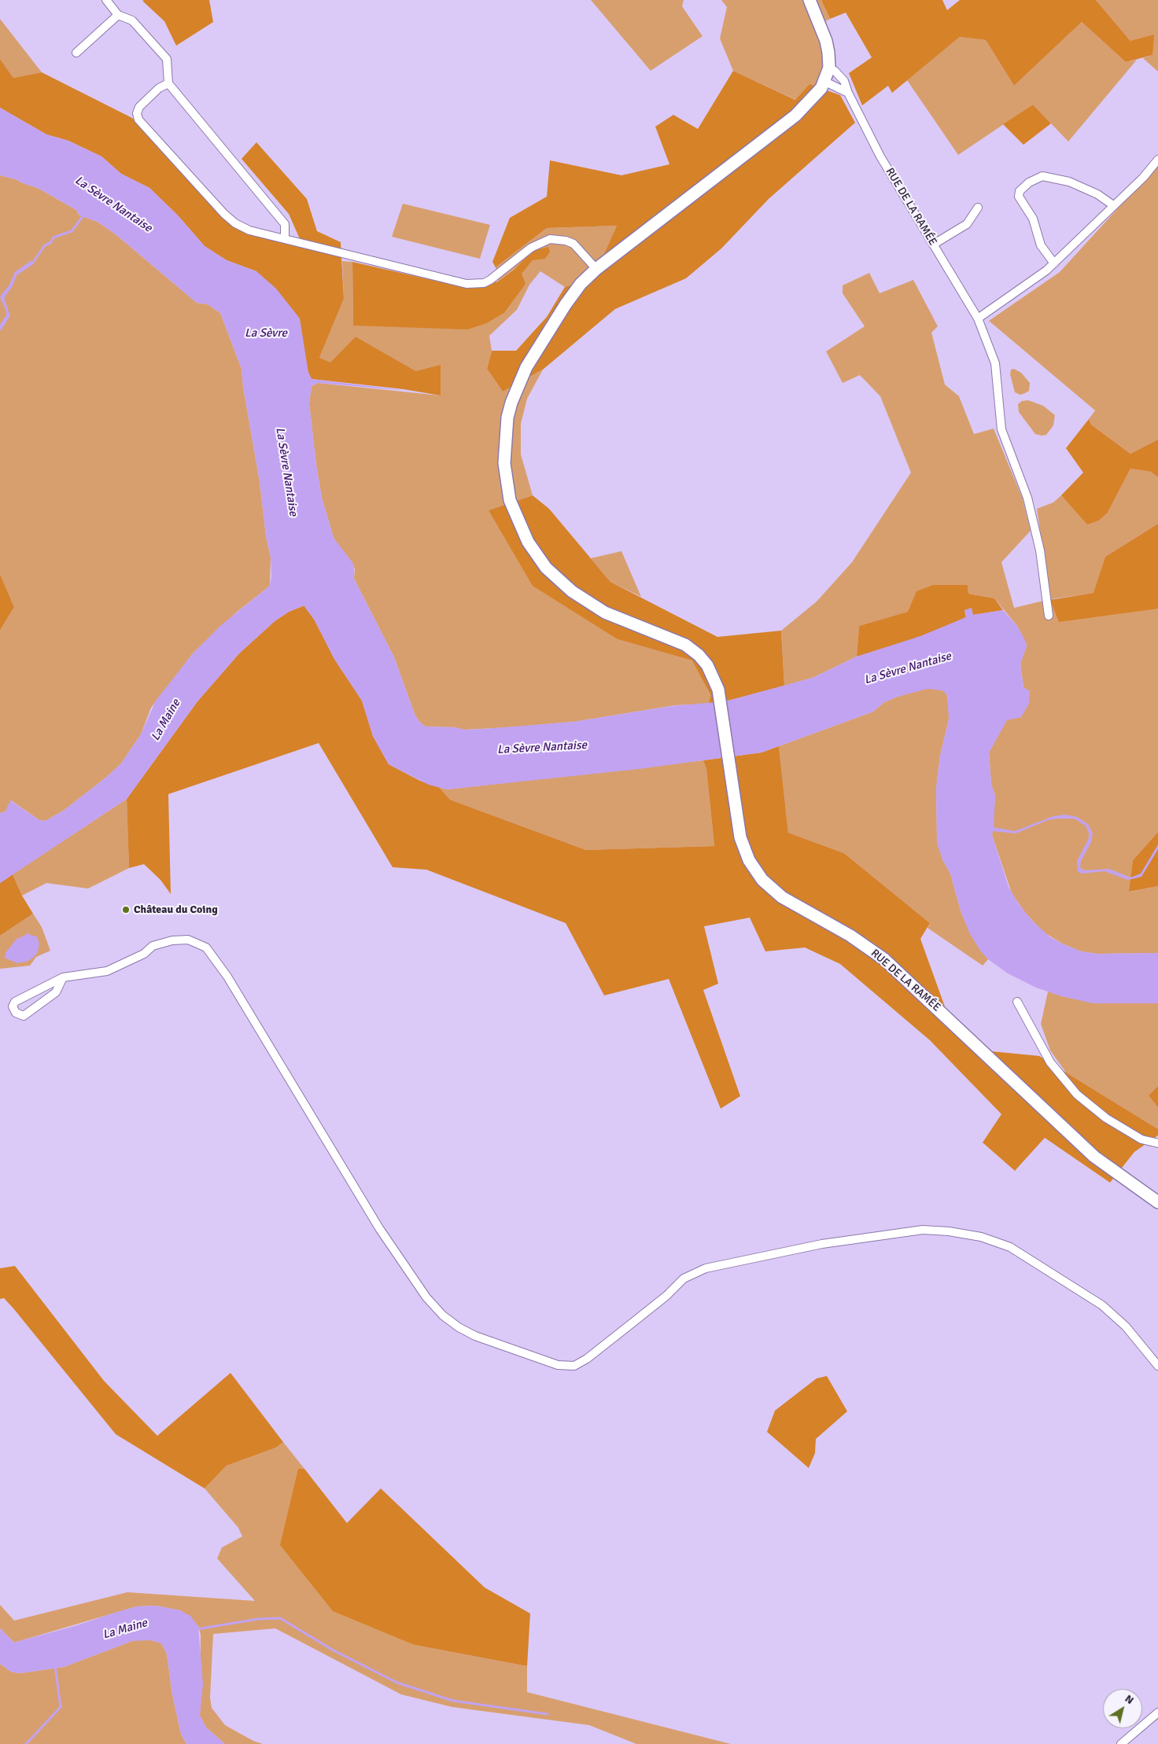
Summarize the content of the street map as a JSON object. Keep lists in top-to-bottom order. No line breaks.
{"streets":{"main road":["RUE DE LA RAMÉE"]},"water":["La Sèvre Nantaise","La Sèvre","La Maine"],"places":["Château du Coing"],"north":"top right"}
